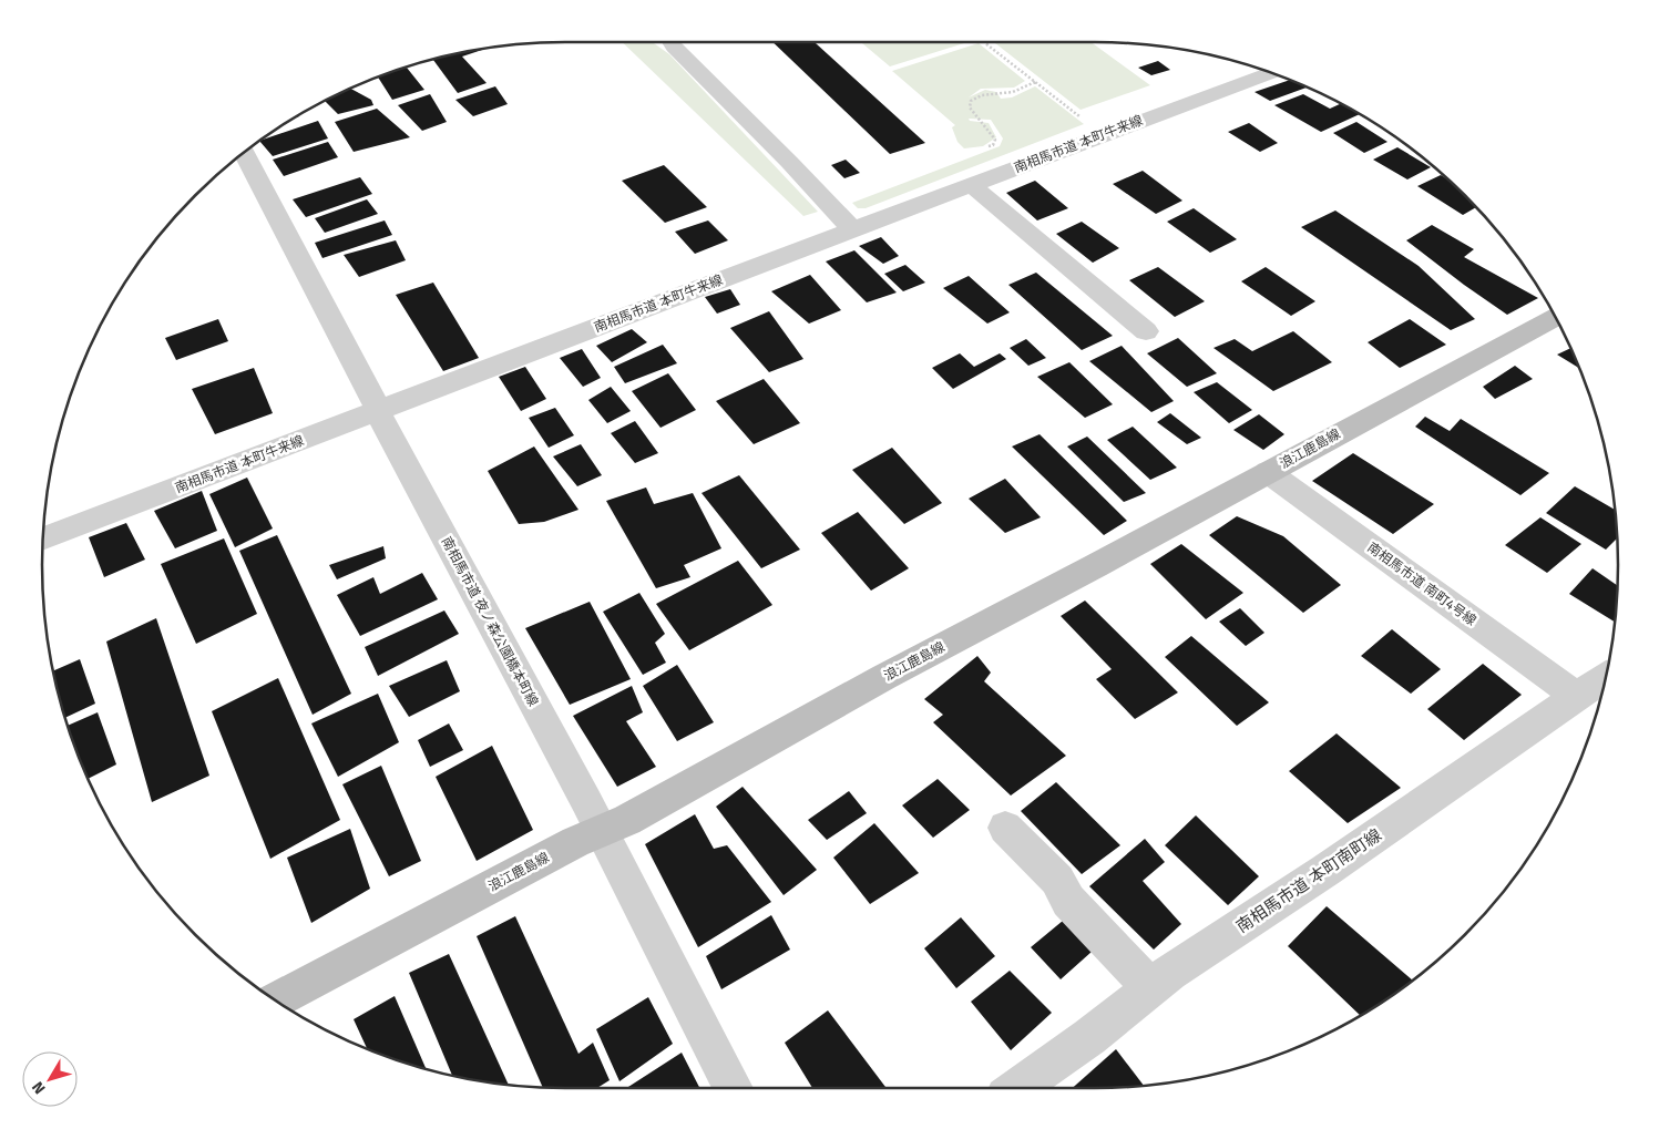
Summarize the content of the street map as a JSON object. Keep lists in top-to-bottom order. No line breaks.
{"streets":{"main road":["浪江鹿島線"],"street":["南相馬市道 本町牛来線","南相馬市道 南町4号線","南相馬市道 夜ノ森公園橋本町線","南相馬市道 本町南町線"]},"crossings":[["南相馬市道 本町牛来線","南相馬市道 夜ノ森公園橋本町線"],["浪江鹿島線","南相馬市道 南町4号線"],["浪江鹿島線","南相馬市道 夜ノ森公園橋本町線"],["南相馬市道 南町4号線","南相馬市道 本町南町線"]],"north":"bottom left"}
